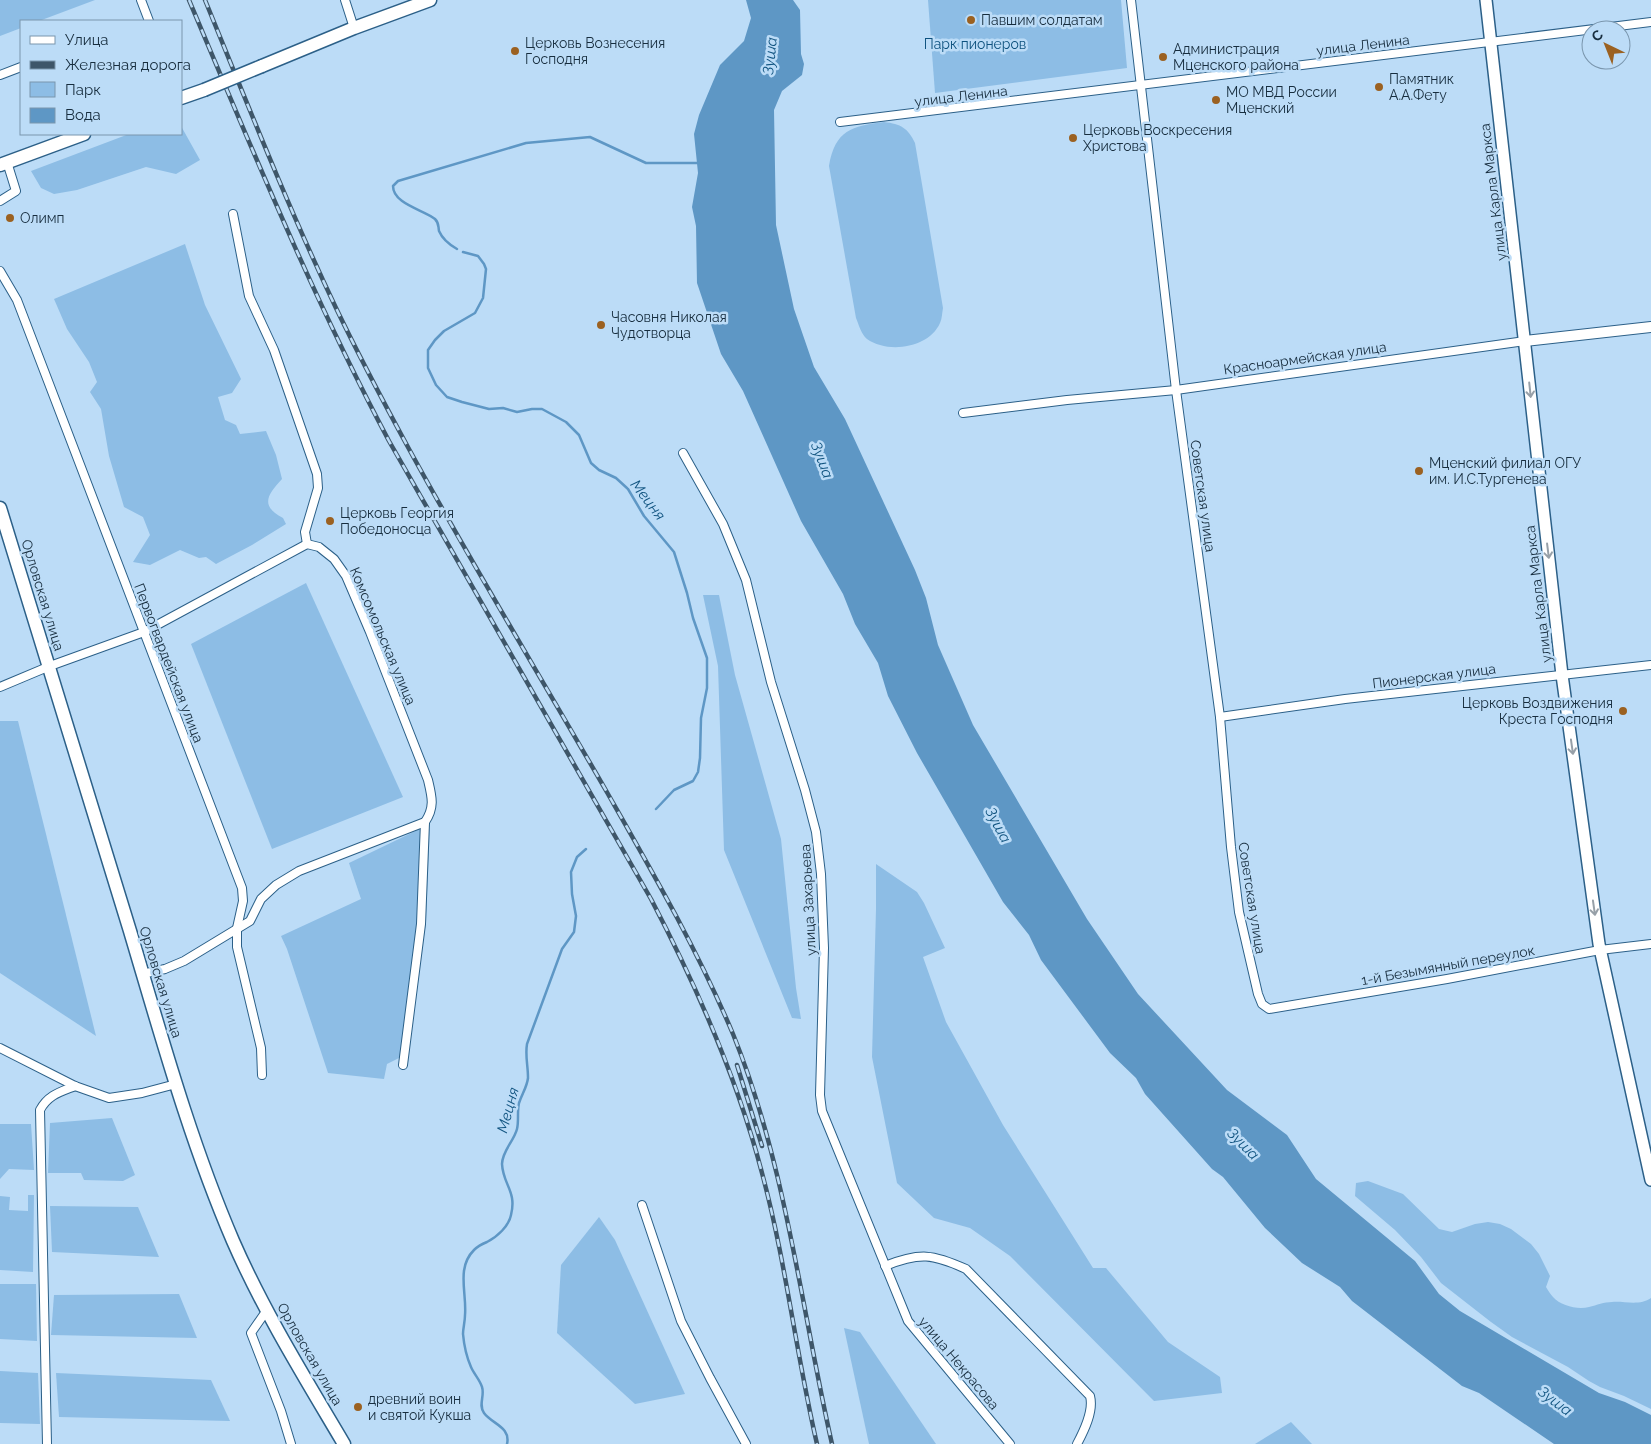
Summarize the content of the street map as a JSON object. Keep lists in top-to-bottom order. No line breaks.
{"streets":{"main road":["улица Карла Маркса","Орловская улица"],"street":["улица Ленина","Красноармейская улица","Советская улица","Комсомольская улица","Первогвардейская улица","Пионерская улица","улица Захарьева","1-й Безымянный переулок","улица Некрасова"]},"crossings":[["улица Ленина","улица Карла Маркса"],["улица Ленина","Советская улица"],["улица Карла Маркса","Красноармейская улица"],["улица Карла Маркса","Пионерская улица"],["улица Карла Маркса","1-й Безымянный переулок"],["Красноармейская улица","Советская улица"],["Советская улица","Пионерская улица"],["Советская улица","1-й Безымянный переулок"],["улица Захарьева","улица Некрасова"]],"one_way":["улица Карла Маркса"],"water":["Зуша","Мецня"],"parks":["Парк пионеров"],"places":["Павшим солдатам","Церковь Вознесения Господня","Администрация Мценского района","Памятник А.А.Фету","МО МВД России Мценский","Церковь Воскресения Христова","Олимп","Часовня Николая Чудотворца","Мценский филиал ОГУ им. И.С.Тургенева","Церковь Георгия Победоносца","Церковь Воздвижения Креста Господня","древний воин и святой Кукша"],"legend":["Улица","Железная дорога","Парк","Вода"],"north":"top left"}
